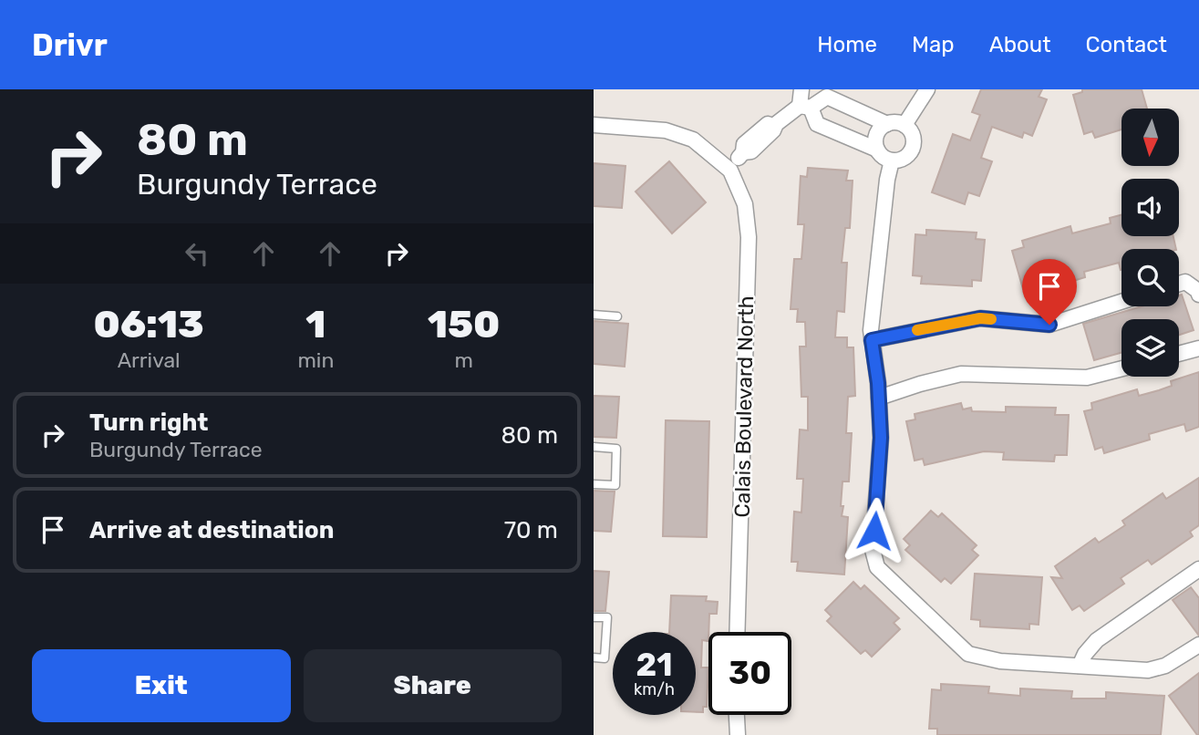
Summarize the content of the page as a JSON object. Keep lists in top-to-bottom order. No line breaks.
{"streets":{"street":["Calais Boulevard North"]},"north":"bottom","page":{"header":"Drivr","nav":["Home","Map","About","Contact"],"turn":["80 m","Burgundy Terrace"],"eta":["06:13","Arrival","1","min","150","m"],"list":[{"name":"Turn right","note":"Burgundy Terrace","value":"80 m"},{"name":"Arrive at destination","value":"70 m"}],"speed":"21 km/h","limit":"30","buttons":["Exit","Share"]}}
